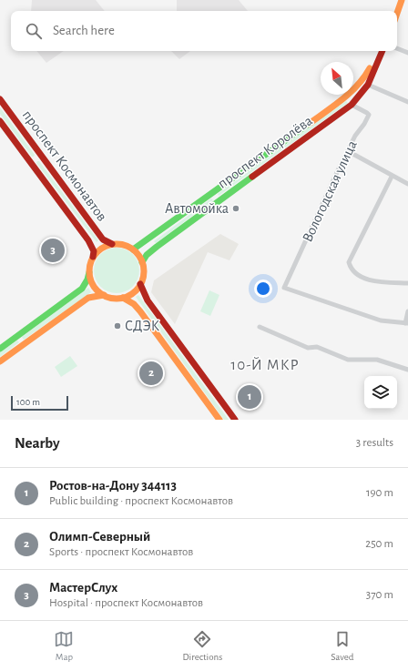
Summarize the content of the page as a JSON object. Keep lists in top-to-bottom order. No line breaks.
{"streets":{"main road":["проспект Королёва","проспект Космонавтов"],"street":["Вологодская улица"]},"crossings":[["проспект Королёва","проспект Космонавтов"],["проспект Королёва","Вологодская улица"]],"districts":["10-Й МКР"],"places":["Автомойка","СДЭК"],"scale_bar":"100 m","north":"top left","page":{"search":"Search here","pins":["3","2","1"],"scale":"100 m","heading":["Nearby","3 results"],"list":[{"mark":"1","name":"Ростов-на-Дону 344113","note":"Public building · проспект Космонавтов","value":"190 m"},{"mark":"2","name":"Олимп-Северный","note":"Sports · проспект Космонавтов","value":"250 m"},{"mark":"3","name":"МастерСлух","note":"Hospital · проспект Космонавтов","value":"370 m"}],"nav":["Map","Directions","Saved"]}}
